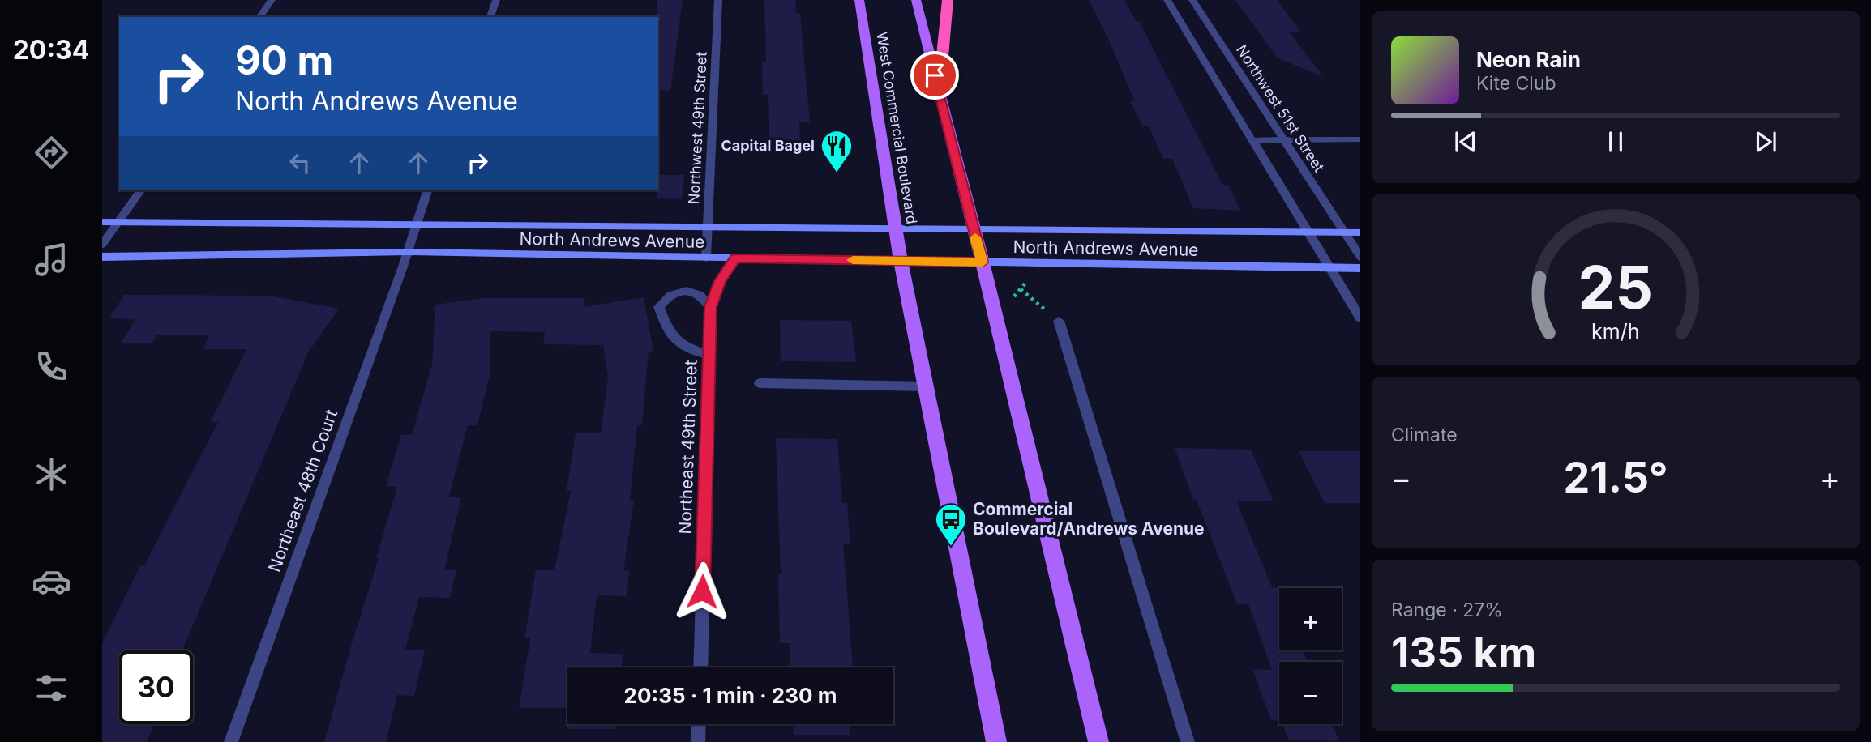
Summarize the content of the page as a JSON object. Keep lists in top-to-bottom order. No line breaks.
{"streets":{"main road":["West Commercial Boulevard","North Andrews Avenue"],"street":["Northwest 51st Street","Northwest 49th Street","Northeast 49th Street","Northeast 48th Court"]},"crossings":[["Northwest 51st Street","North Andrews Avenue"],["Northwest 49th Street","North Andrews Avenue"],["West Commercial Boulevard","North Andrews Avenue"],["North Andrews Avenue","Northeast 49th Street"],["North Andrews Avenue","Northeast 48th Court"]],"places":{"restaurant":["Capital Bagel"],"bus stop":["Commercial Boulevard/Andrews Avenue"]},"page":{"tabs":"20:34","turn":["90 m","North Andrews Avenue"],"song":["Neon Rain","Kite Club"],"tile":["Climate",["Range · 27%","135 km"]],"heat":["−","21.5°","+"],"map_buttons":["+","−"],"limit":"30","trip":"20:35 · 1 min · 230 m","gauge":["25","km/h"]}}
